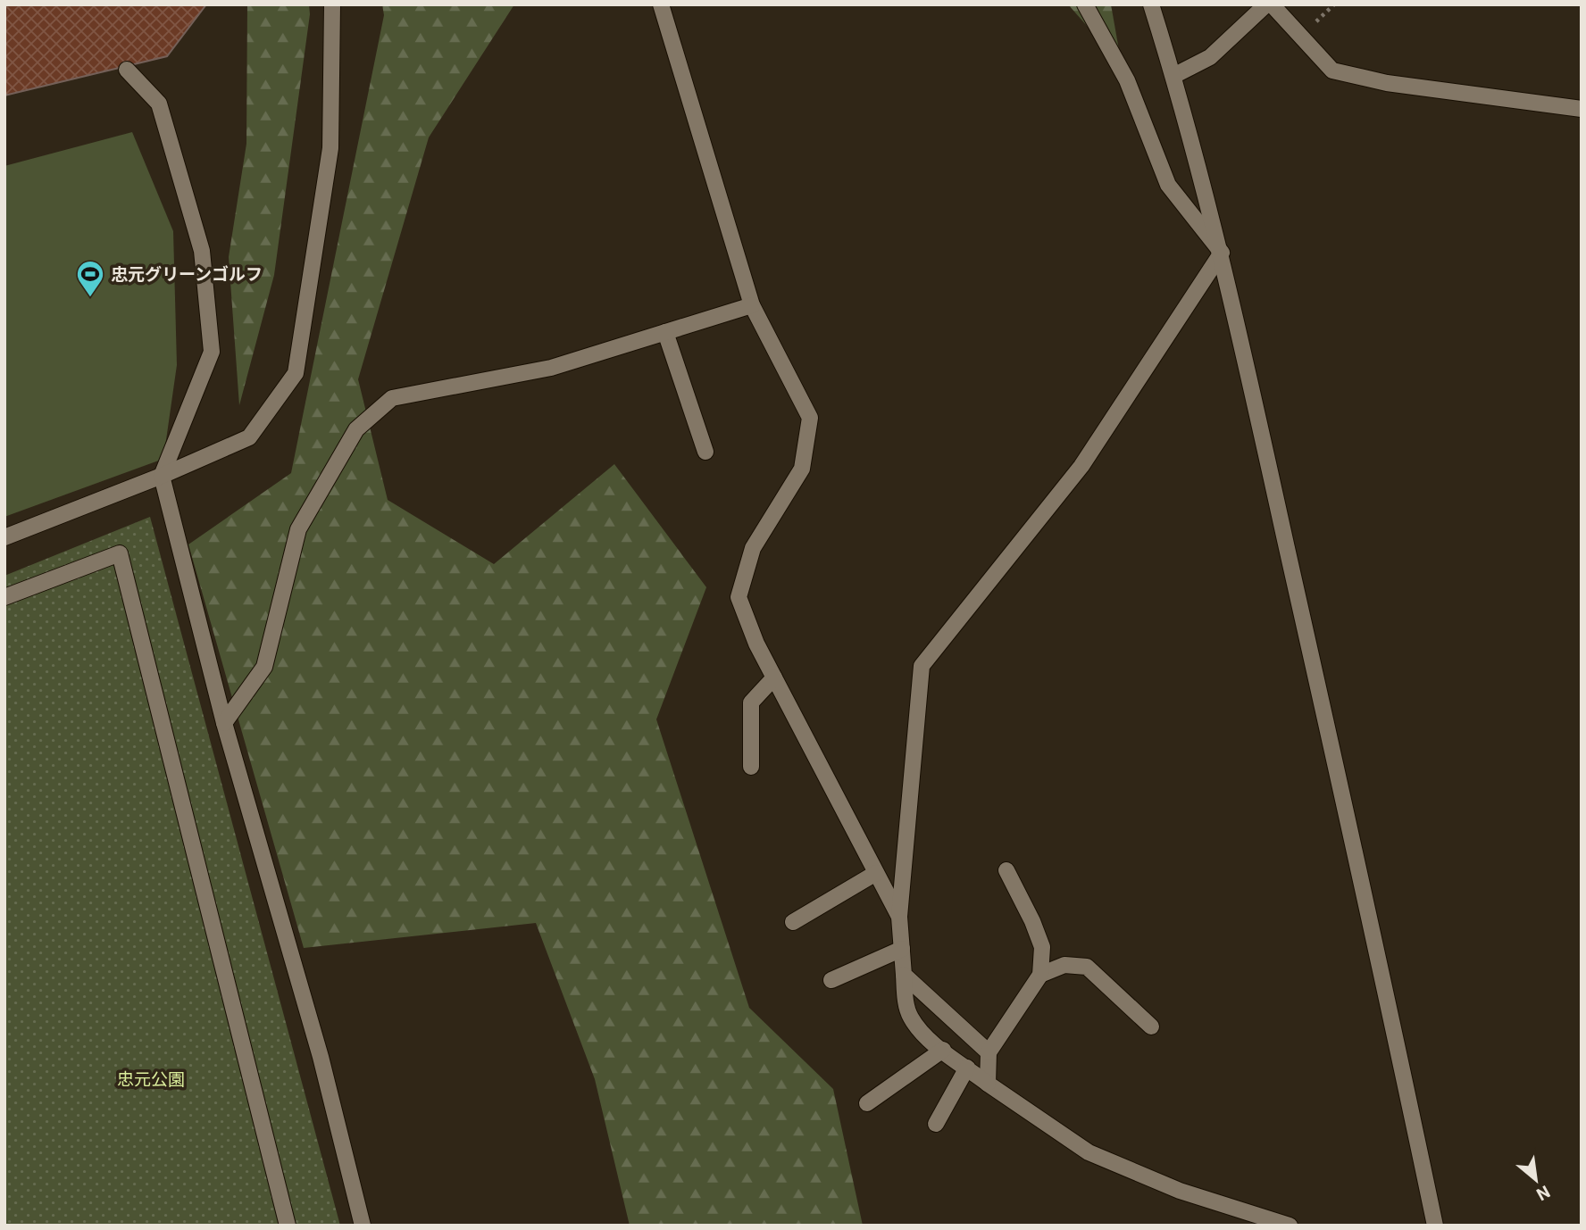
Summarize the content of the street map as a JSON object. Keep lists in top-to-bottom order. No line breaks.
{"parks":["忠元公園"],"places":{"sports":["忠元グリーンゴルフ"]},"north":"bottom right"}
